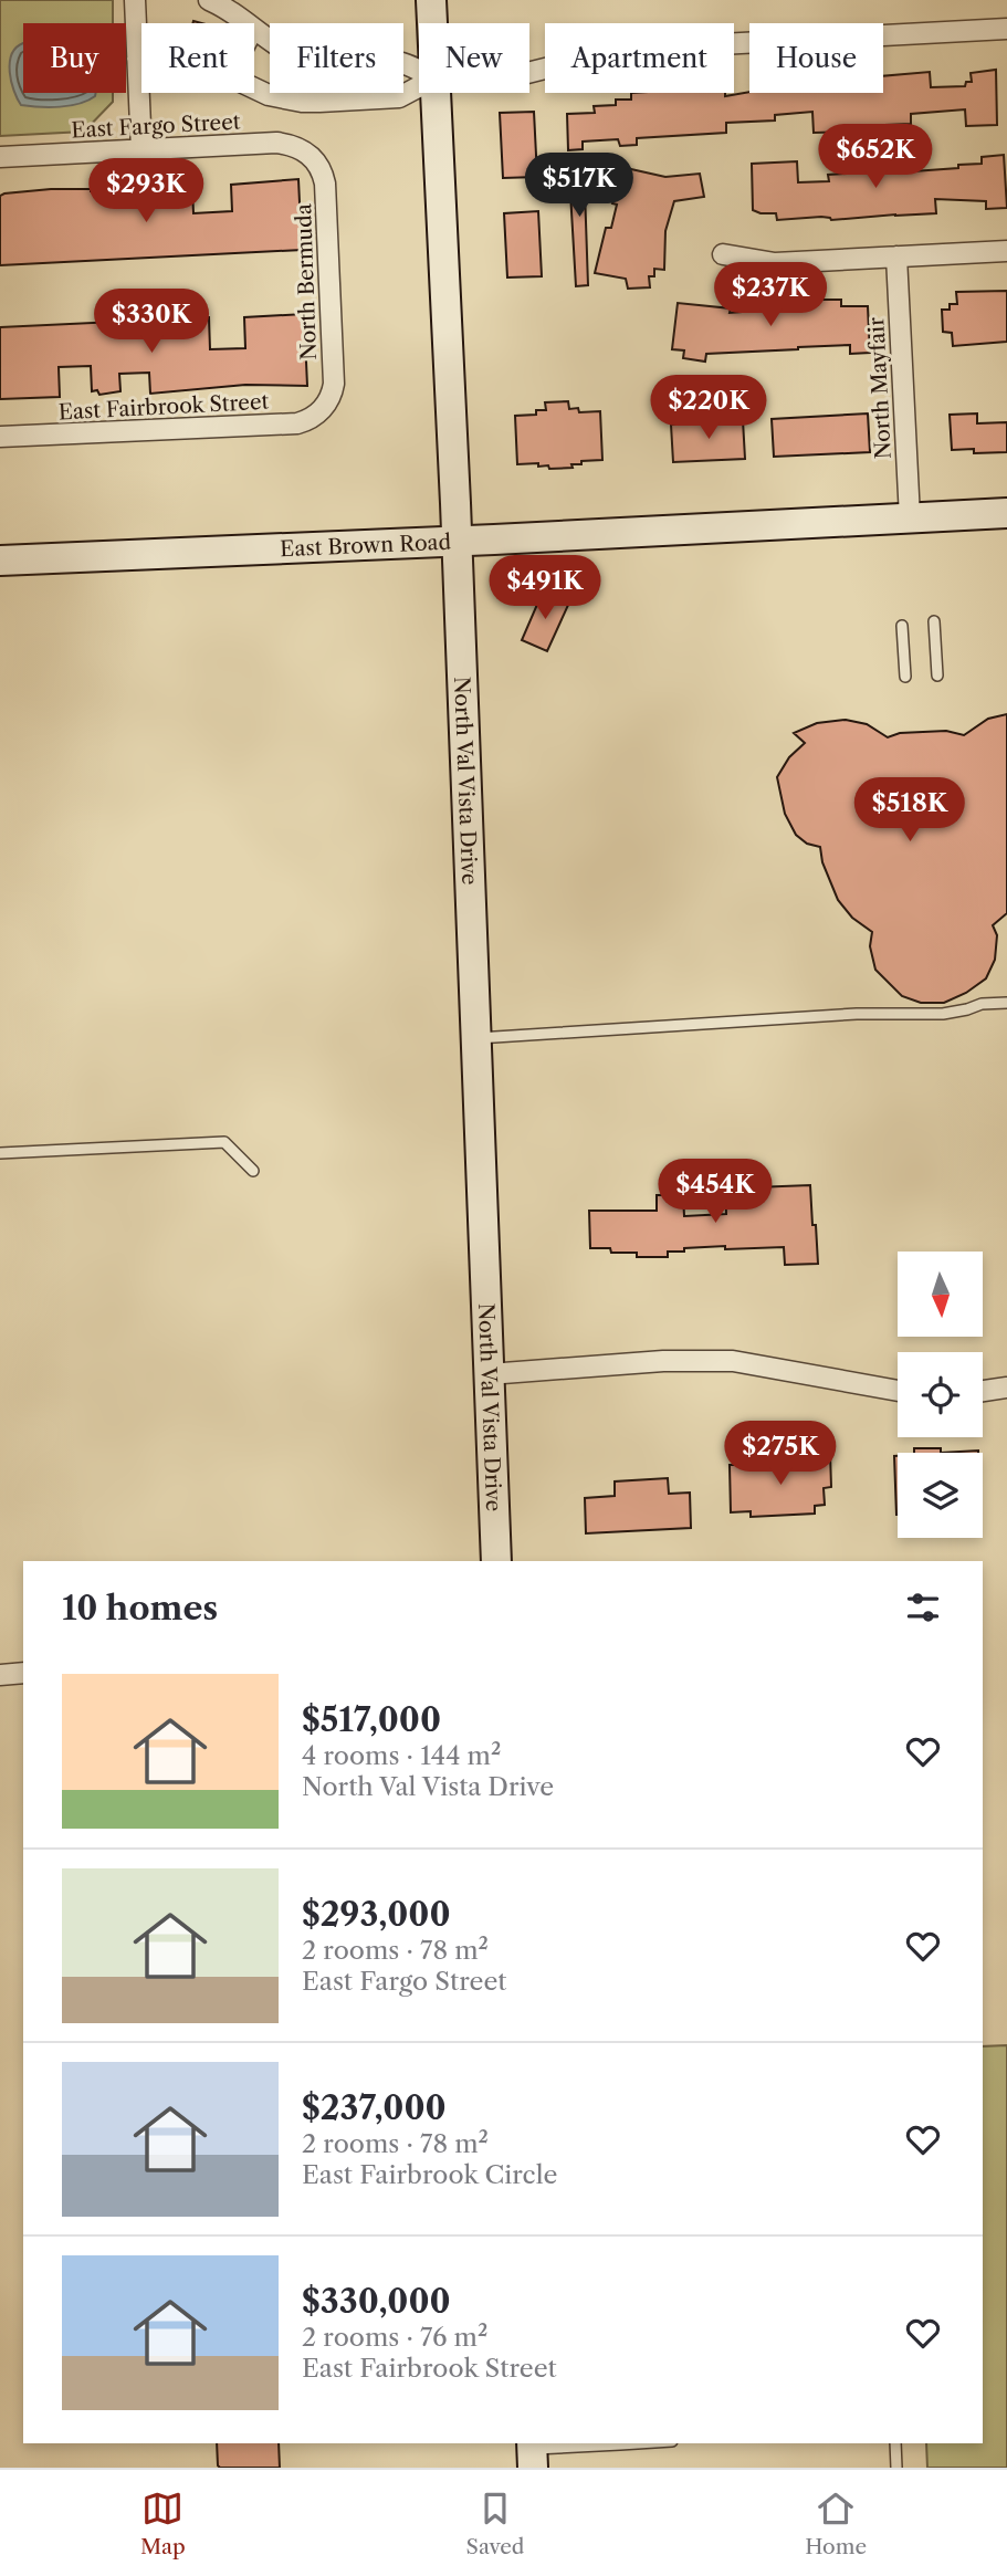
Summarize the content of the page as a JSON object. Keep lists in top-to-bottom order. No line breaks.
{"streets":{"main road":["East Brown Road","North Val Vista Drive"],"street":["East Fargo Street","North Bermuda","North Mayfair","East Fairbrook Street"]},"crossings":[["East Fargo Street","North Bermuda"],["North Bermuda","East Fairbrook Street"],["North Mayfair","East Brown Road"],["East Brown Road","North Val Vista Drive"]],"north":"bottom","page":{"chip":["Buy","Rent","Filters","New","Apartment","House"],"price":["$652K","$517K","$293K","$237K","$330K","$220K","$491K","$518K","$454K","$275K"],"heading":"10 homes","list":[{"name":"$517,000","note":"4 rooms · 144 m² · North Val Vista Drive"},{"name":"$293,000","note":"2 rooms · 78 m² · East Fargo Street"},{"name":"$237,000","note":"2 rooms · 78 m² · East Fairbrook Circle"},{"name":"$330,000","note":"2 rooms · 76 m² · East Fairbrook Street"}],"tabs":["Map","Saved","Home"]}}
